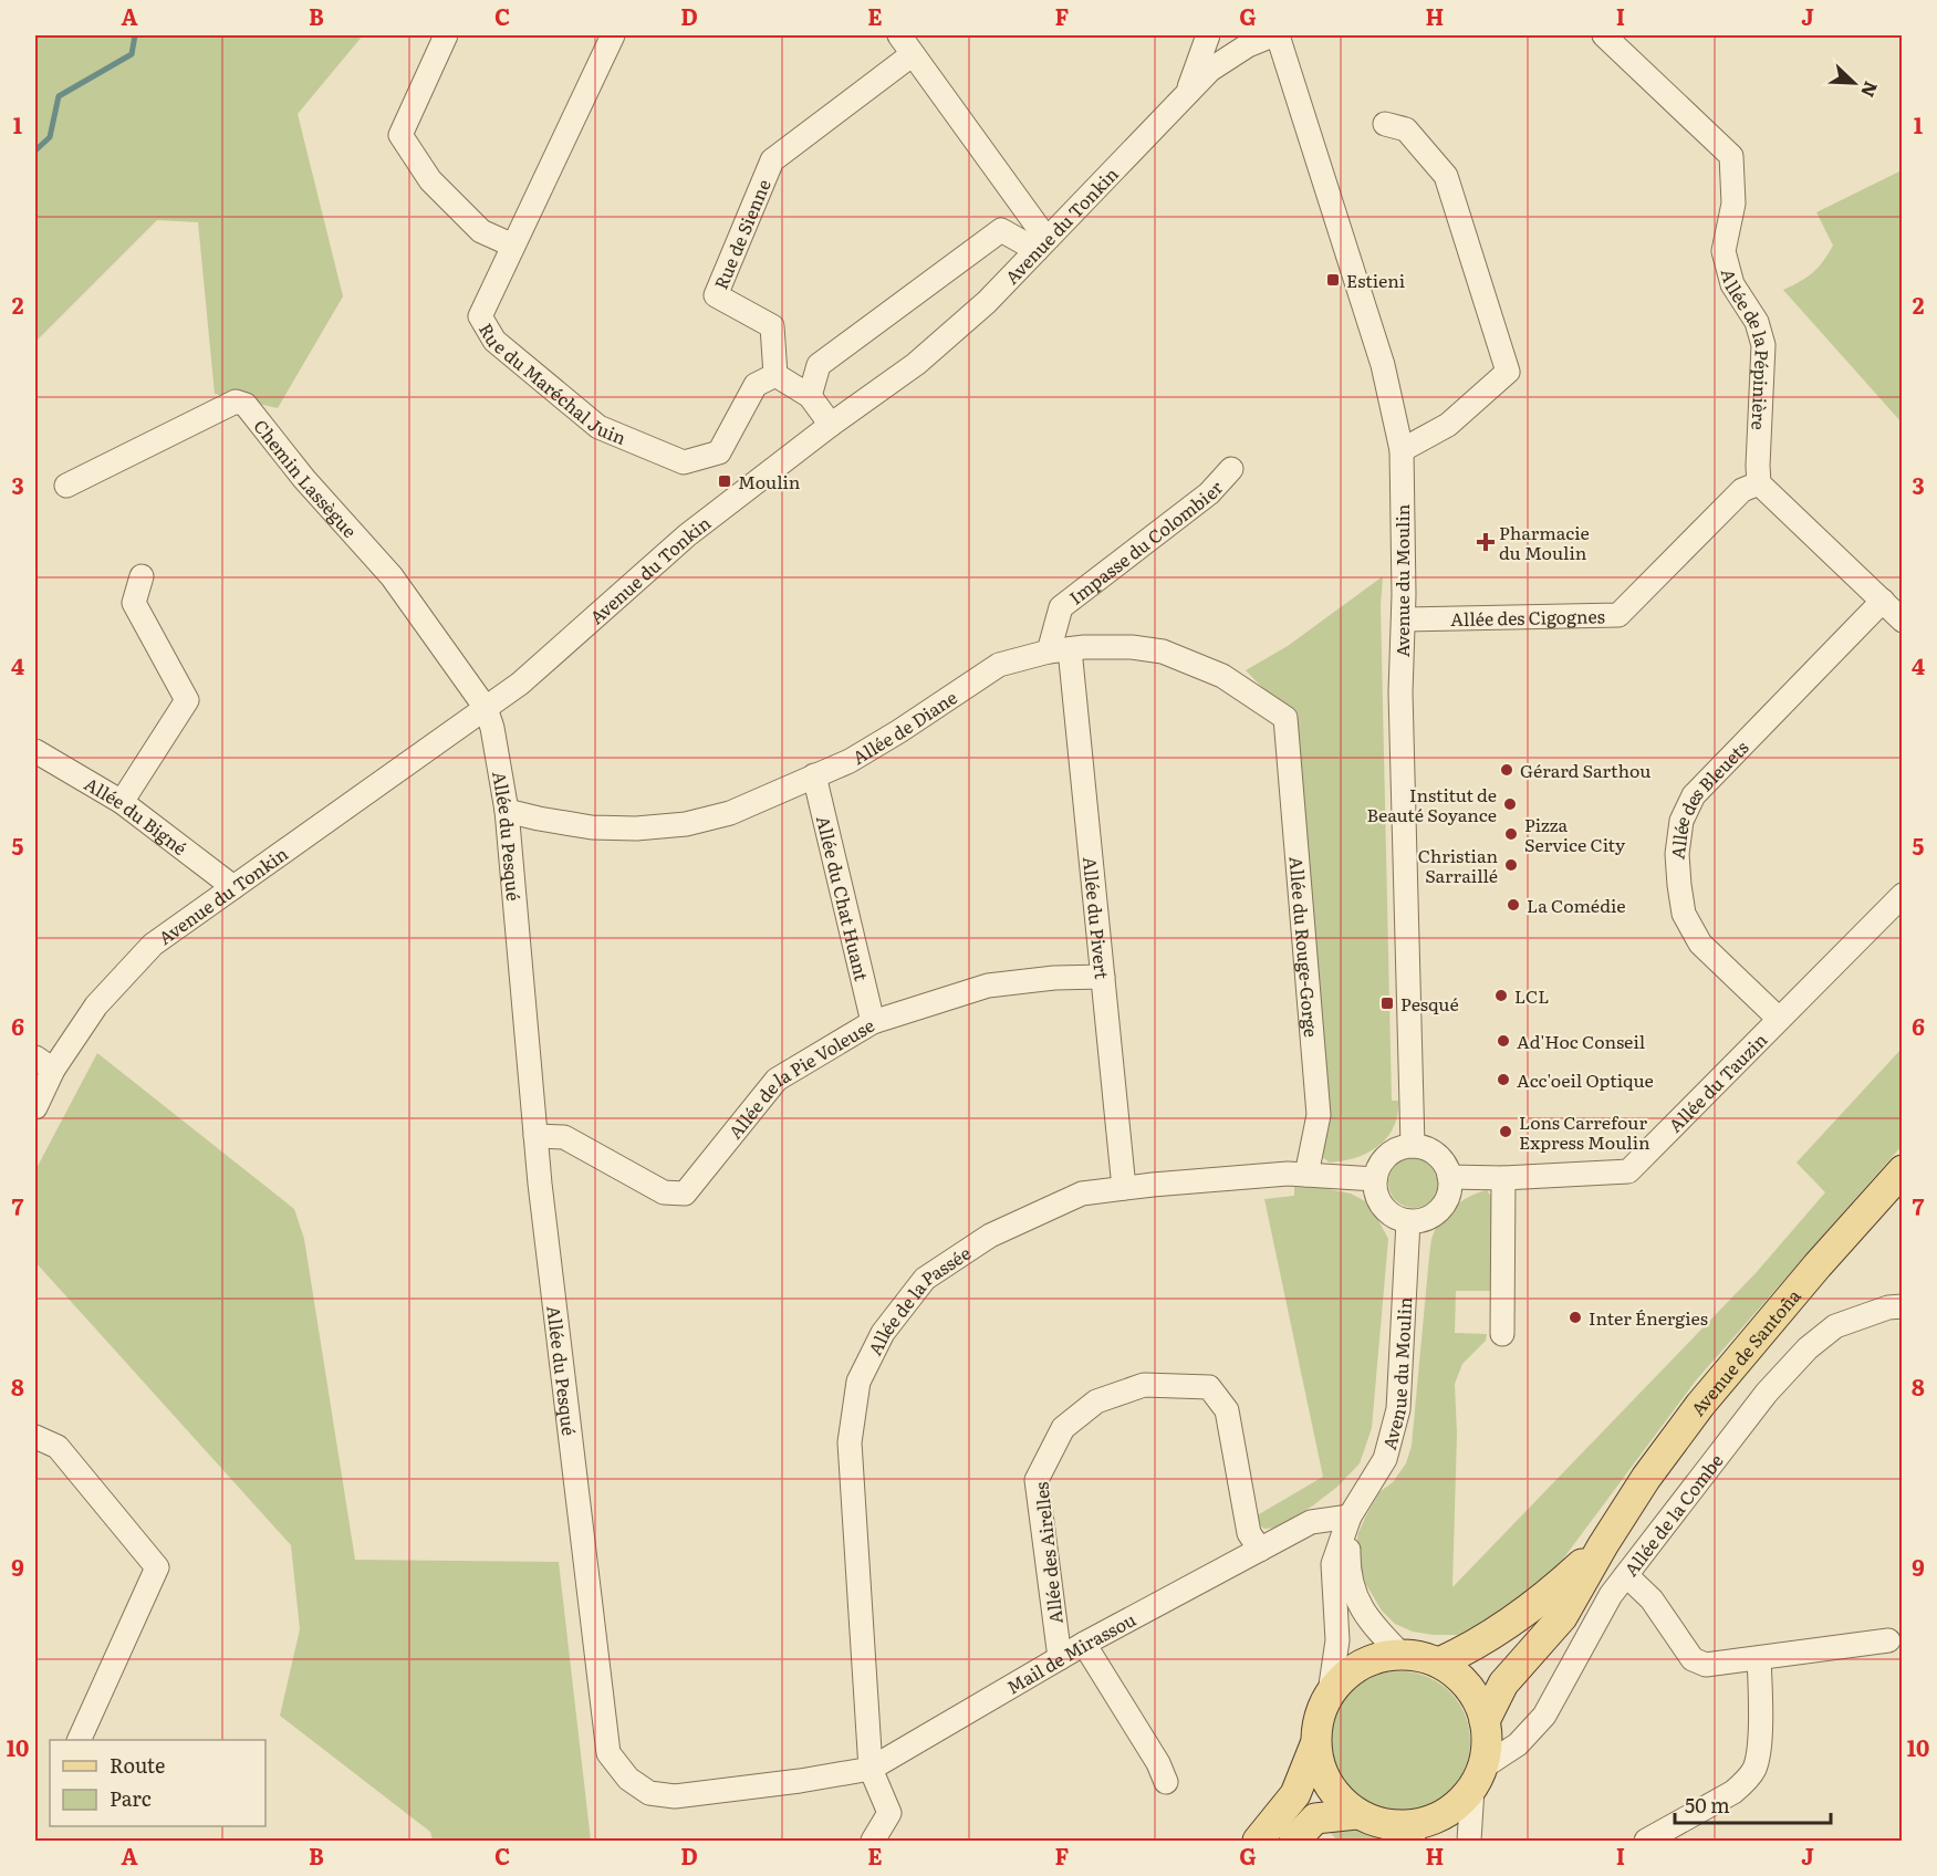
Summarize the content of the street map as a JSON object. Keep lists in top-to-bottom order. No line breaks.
{"streets":{"main road":["Avenue de Santoña"],"street":["Avenue du Tonkin","Rue de Sienne","Allée de la Pépinière","Rue du Maréchal Juin","Chemin Lassègue","Impasse du Colombier","Avenue du Moulin","Allée des Cigognes","Allée de Diane","Allée des Bleuets","Allée du Bigné","Allée du Pesqué","Allée du Chat Huant","Allée du Pivert","Allée du Rouge-Gorge","Allée de la Pie Voleuse","Allée du Tauzin","Allée de la Passée","Allée de la Combe","Allée des Airelles","Mail de Mirassou"]},"crossings":[["Avenue du Tonkin","Chemin Lassègue"],["Avenue du Tonkin","Allée du Bigné"],["Avenue du Tonkin","Allée du Pesqué"],["Rue de Sienne","Rue du Maréchal Juin"],["Allée de la Pépinière","Allée des Cigognes"],["Chemin Lassègue","Allée du Pesqué"],["Impasse du Colombier","Allée de Diane"],["Impasse du Colombier","Allée du Pivert"],["Avenue du Moulin","Allée des Cigognes"],["Avenue du Moulin","Allée du Tauzin"],["Avenue du Moulin","Allée de la Passée"],["Avenue du Moulin","Avenue de Santoña"],["Avenue du Moulin","Allée de la Combe"],["Avenue du Moulin","Mail de Mirassou"],["Allée de Diane","Allée du Pesqué"],["Allée de Diane","Allée du Chat Huant"],["Allée de Diane","Allée du Pivert"],["Allée de Diane","Allée du Rouge-Gorge"],["Allée des Bleuets","Allée du Tauzin"],["Allée du Pesqué","Allée de la Pie Voleuse"],["Allée du Pesqué","Allée de la Passée"],["Allée du Pesqué","Mail de Mirassou"],["Allée du Chat Huant","Allée de la Pie Voleuse"],["Allée du Pivert","Allée de la Pie Voleuse"],["Allée du Pivert","Allée de la Passée"],["Allée du Rouge-Gorge","Allée de la Passée"],["Allée du Tauzin","Allée de la Passée"],["Allée de la Passée","Mail de Mirassou"],["Avenue de Santoña","Allée de la Combe"],["Allée des Airelles","Mail de Mirassou"]],"places":{"transit":["Estieni","Moulin","Pesqué"],"health":["Pharmacie du Moulin"],"other":["Gérard Sarthou","Institut de Beauté Soyance","Pizza Service City","Christian Sarraillé","La Comédie","LCL","Ad'Hoc Conseil","Acc'oeil Optique","Lons Carrefour Express Moulin","Inter Énergies"]},"legend":["Route","Parc"],"scale_bar":"50 m","north":"bottom right","grid":{"columns":["A","B","C","D","E","F","G","H","I","J"],"rows":["1","2","3","4","5","6","7","8","9","10"]}}
